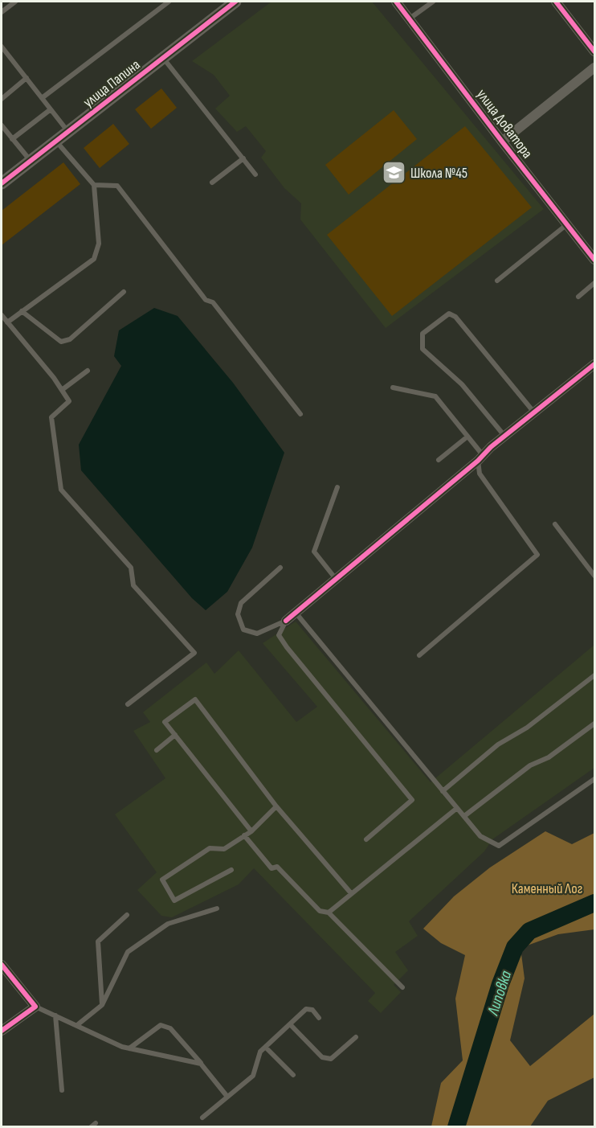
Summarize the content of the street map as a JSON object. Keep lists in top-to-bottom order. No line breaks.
{"streets":{"street":["улица Папина","улица Доватора"]},"water":["Липовка"],"parks":["Каменный Лог"],"places":{"school or university":["Школа №45"]}}
